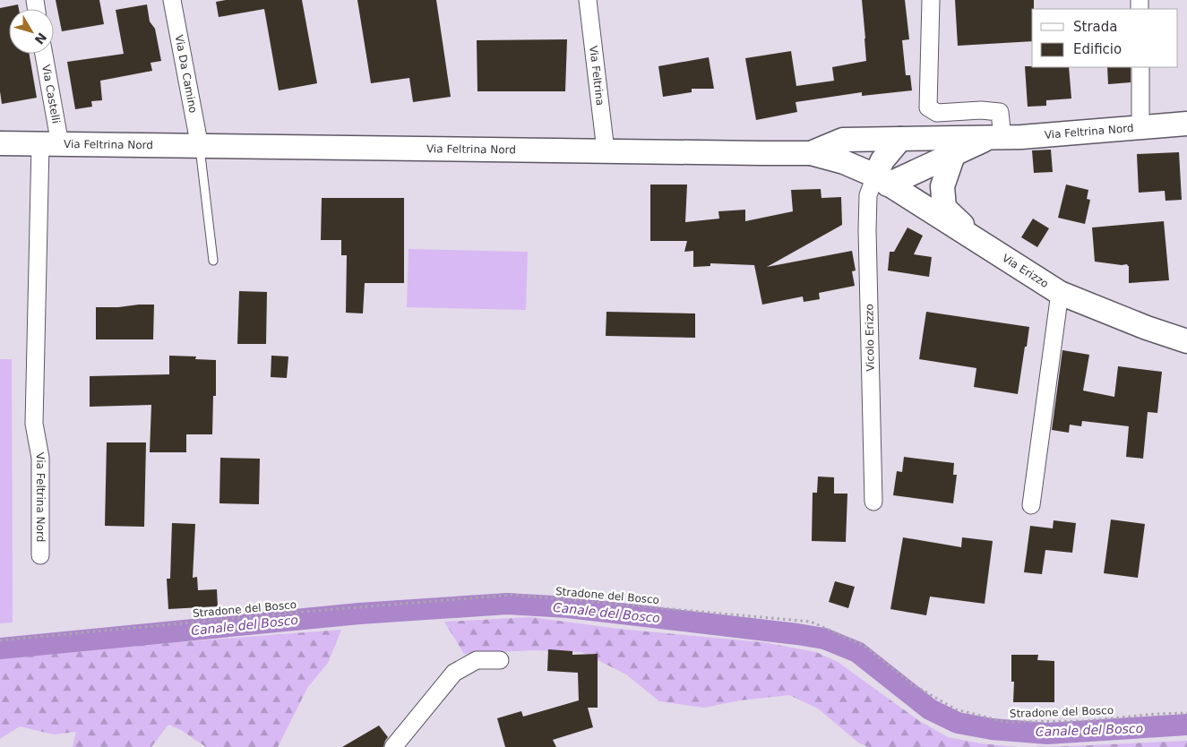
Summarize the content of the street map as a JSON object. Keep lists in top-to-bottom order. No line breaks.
{"streets":{"main road":["Via Feltrina Nord","Via Erizzo"],"street":["Via Da Camino","Via Feltrina","Via Castelli","Vicolo Erizzo"],"path":["Stradone del Bosco"]},"crossings":[["Via Da Camino","Via Feltrina Nord"],["Via Feltrina","Via Feltrina Nord"],["Via Castelli","Via Feltrina Nord"],["Via Feltrina Nord","Via Erizzo"],["Via Feltrina Nord","Vicolo Erizzo"],["Via Erizzo","Vicolo Erizzo"]],"water":["Canale del Bosco"],"legend":["Strada","Edificio"],"north":"bottom right"}
